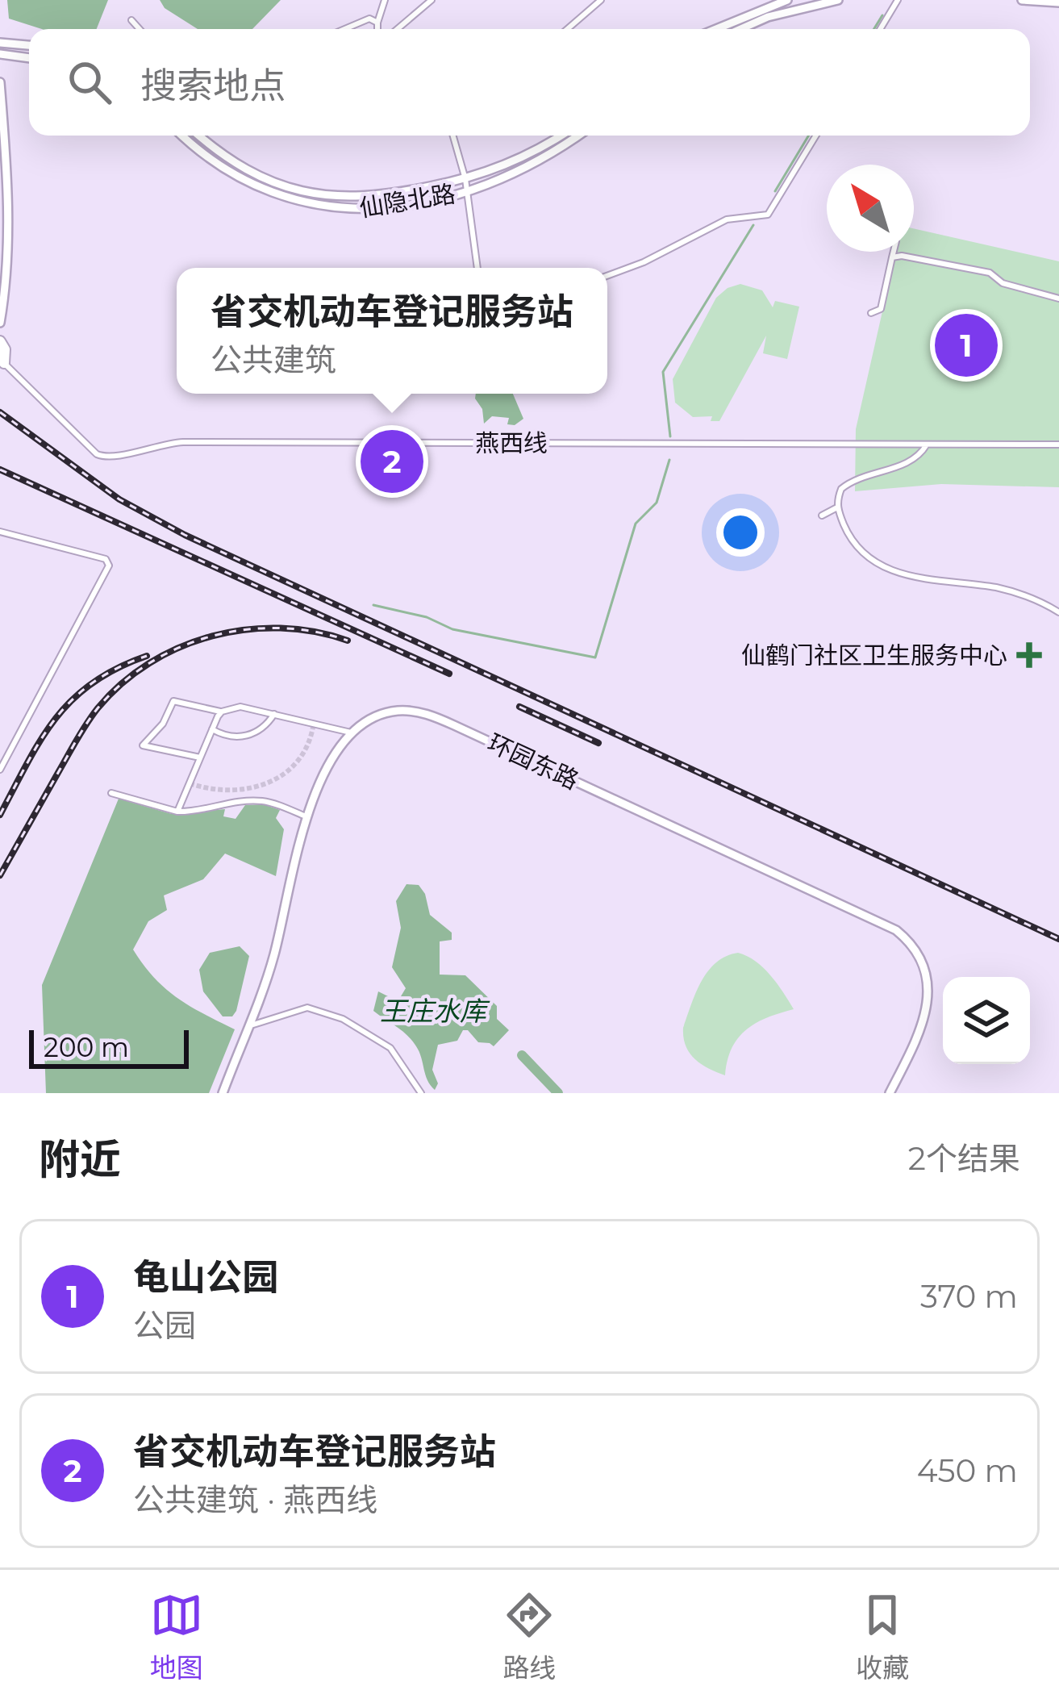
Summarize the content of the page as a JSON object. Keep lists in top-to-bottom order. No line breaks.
{"streets":{"main road":["仙隐北路","环园东路"],"street":["燕西线"]},"water":["王庄水库"],"places":{"health":["仙鹤门社区卫生服务中心"]},"scale_bar":"200 m","north":"top left","page":{"search":"搜索地点","popup":["省交机动车登记服务站","公共建筑"],"pins":["1","2"],"scale":"200 m","heading":["附近","2个结果"],"list":[{"mark":"1","name":"龟山公园","note":"公园","value":"370 m"},{"mark":"2","name":"省交机动车登记服务站","note":"公共建筑 · 燕西线","value":"450 m"}],"nav":["地图","路线","收藏"]}}
